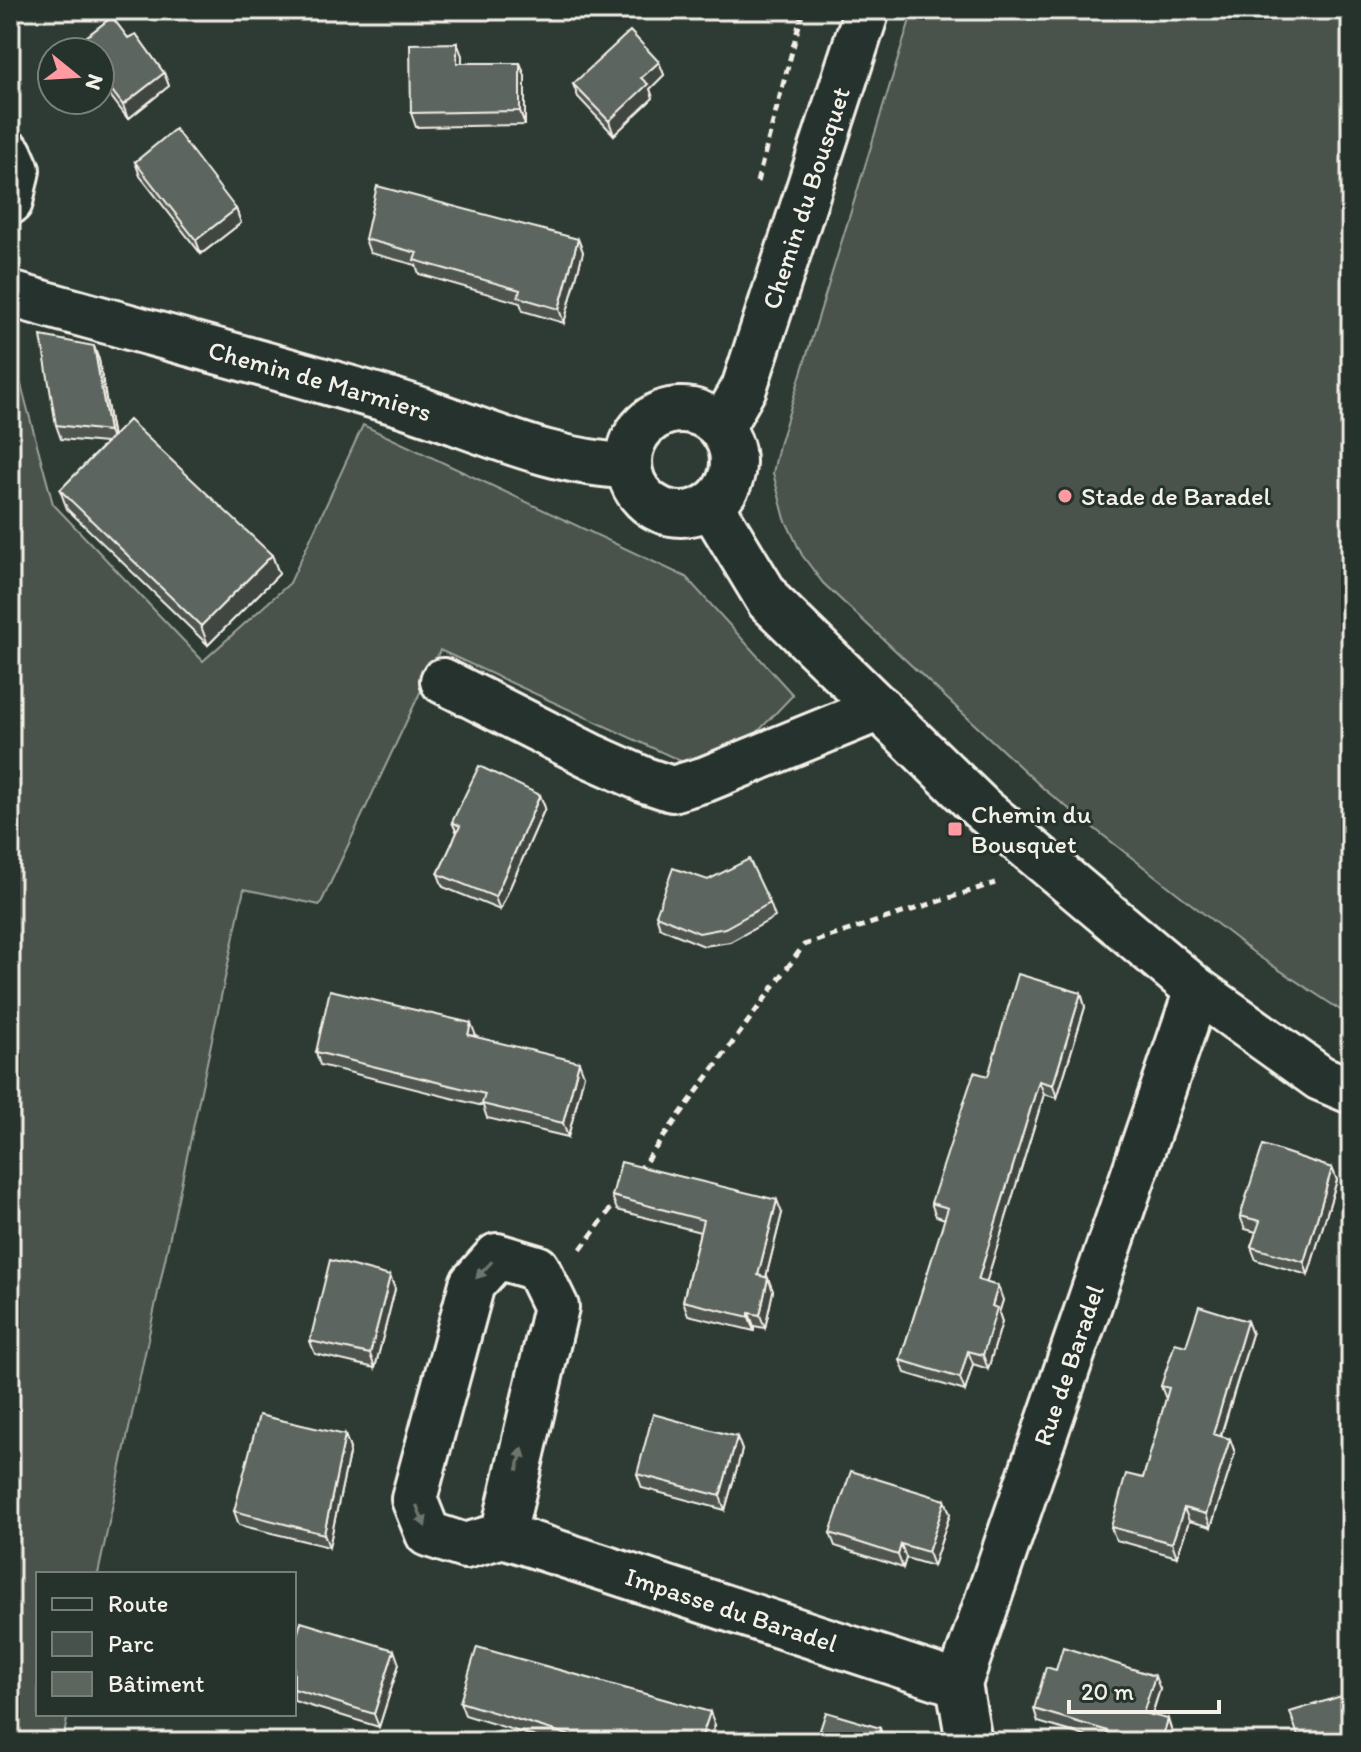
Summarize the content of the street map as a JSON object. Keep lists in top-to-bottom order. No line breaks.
{"streets":{"street":["Chemin du Bousquet","Chemin de Marmiers","Rue de Baradel","Impasse du Baradel"]},"crossings":[["Chemin du Bousquet","Chemin de Marmiers"],["Rue de Baradel","Impasse du Baradel"]],"places":{"other":["Stade de Baradel"],"transit":["Chemin du Bousquet"]},"legend":["Route","Parc","Bâtiment"],"scale_bar":"20 m","north":"right"}
